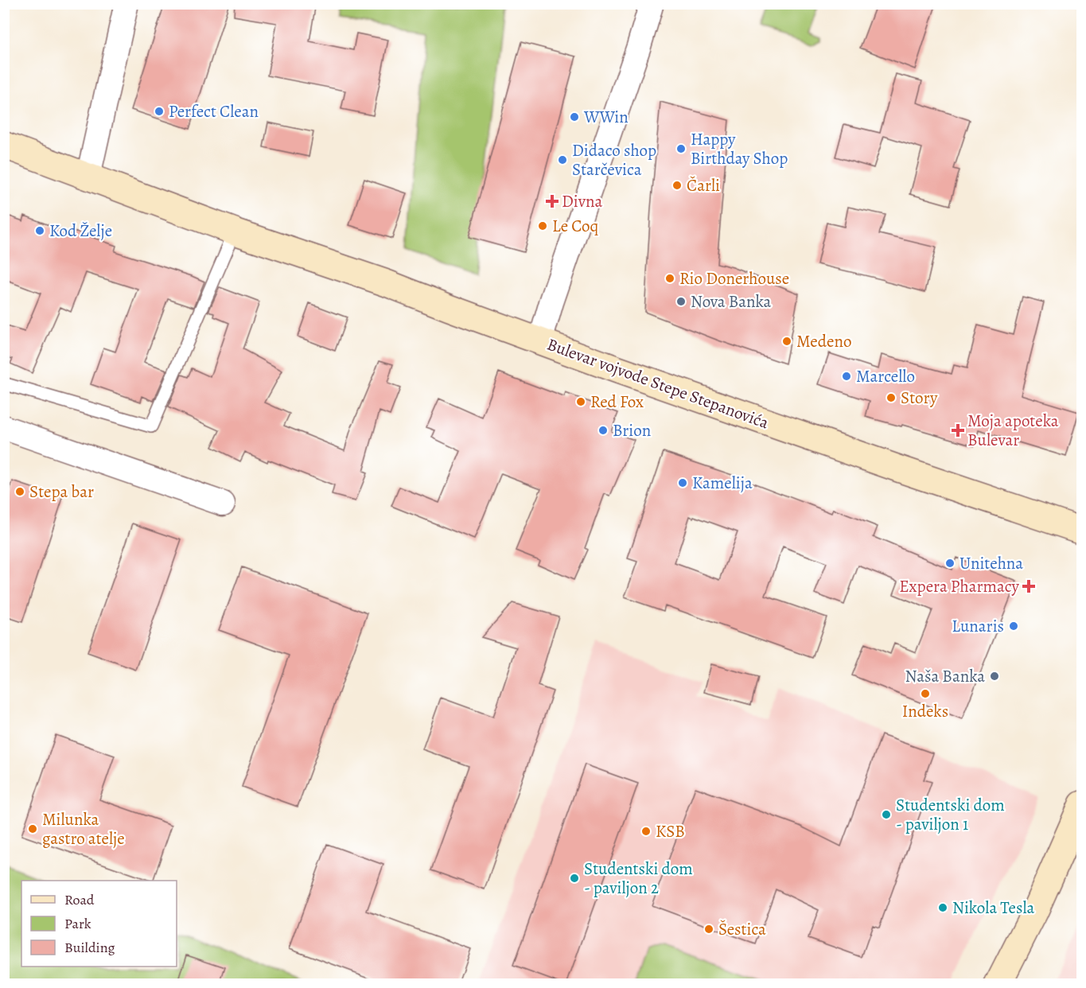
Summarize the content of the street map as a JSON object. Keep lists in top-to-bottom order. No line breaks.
{"streets":{"street":["Bulevar vojvode Stepe Stepanovića"]},"places":{"other":["Perfect Clean","WWin","Happy Birthday Shop","Didaco shop Starčevica","Čarli","Le Coq","Kod Želje","Rio Donerhouse","Nova Banka","Medeno","Marcello","Story","Red Fox","Brion","Kamelija","Stepa bar","Unitehna","Lunaris","Naša Banka","Indeks","Studentski dom - paviljon 1","Milunka gastro atelje","KSB","Studentski dom - paviljon 2","Nikola Tesla","Šestica"],"health":["Divna","Moja apoteka Bulevar","Expera Pharmacy"]},"legend":["Road","Park","Building"]}
